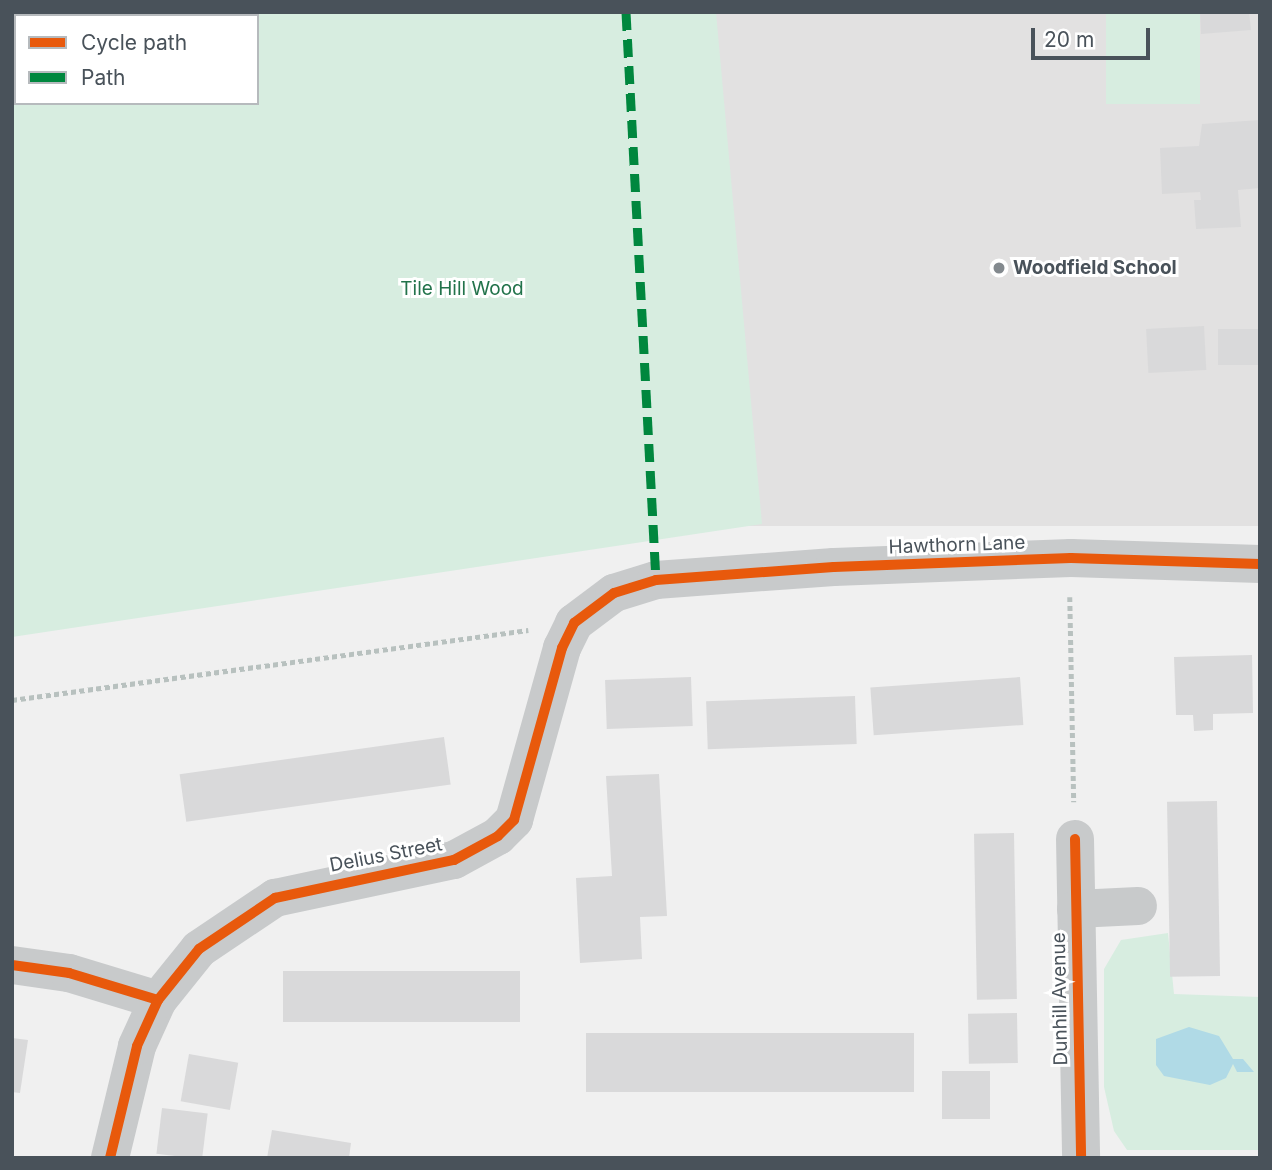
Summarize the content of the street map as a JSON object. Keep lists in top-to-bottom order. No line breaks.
{"streets":{"street":["Hawthorn Lane","Delius Street","Dunhill Avenue"]},"crossings":[["Hawthorn Lane","Delius Street"]],"parks":["Tile Hill Wood"],"places":["Woodfield School"],"legend":["Cycle path","Path"],"scale_bar":"20 m"}
